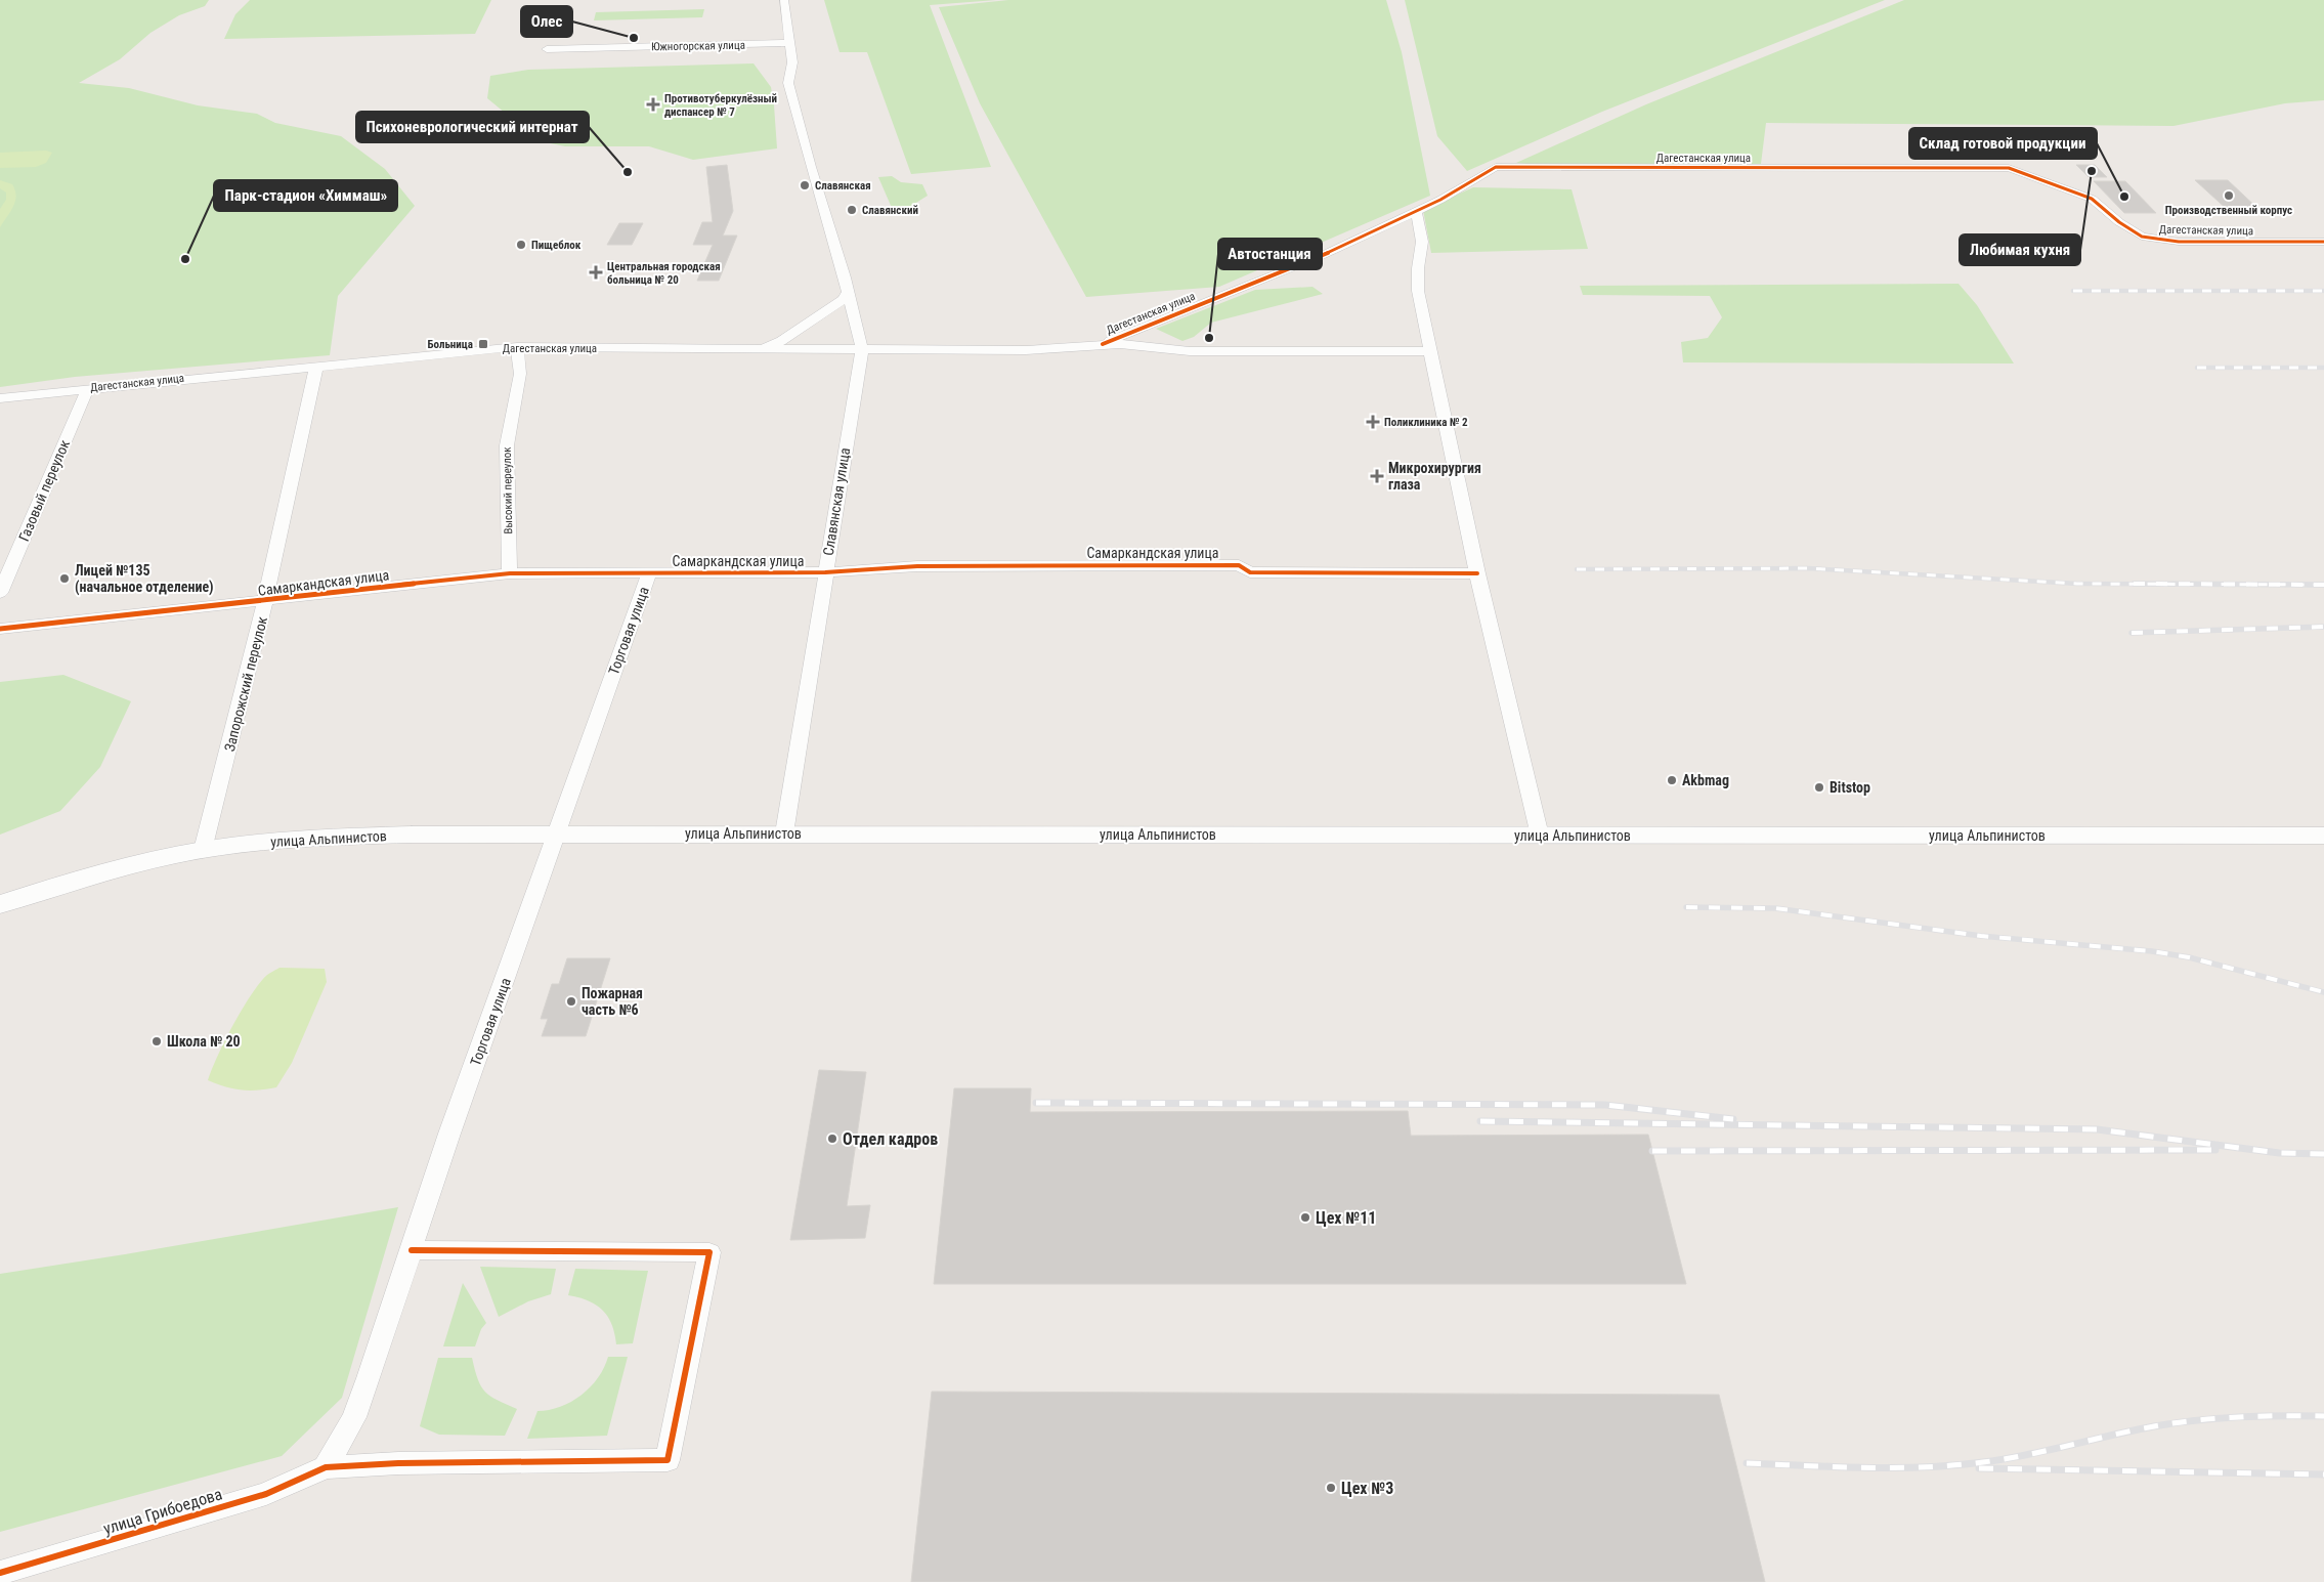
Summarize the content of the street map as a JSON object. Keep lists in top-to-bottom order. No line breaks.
{"streets":{"main road":["улица Альпинистов"],"street":["Южногорская улица","Дагестанская улица","Газовый переулок","Высокий переулок","Славянская улица","Самаркандская улица","Торговая улица","Запорожский переулок","улица Грибоедова"]},"crossings":[["Южногорская улица","Славянская улица"],["Дагестанская улица","Газовый переулок"],["Дагестанская улица","Высокий переулок"],["Дагестанская улица","Славянская улица"],["Дагестанская улица","Запорожский переулок"],["Высокий переулок","Самаркандская улица"],["Славянская улица","Самаркандская улица"],["Славянская улица","улица Альпинистов"],["Самаркандская улица","Торговая улица"],["Самаркандская улица","Запорожский переулок"],["Торговая улица","улица Альпинистов"],["Торговая улица","улица Грибоедова"],["Запорожский переулок","улица Альпинистов"]],"places":{"other":["Олес","Любимая кухня","Психоневрологический интернат","Славянская","Производственный корпус","Склад готовой продукции","Славянский","Пищеблок","Парк-стадион «Химмаш»","Автостанция","Лицей №135 (начальное отделение)","Akbmag","Bitstop","Пожарная часть №6","Школа № 20","Отдел кадров","Цех №11","Цех №3"],"health":["Противотуберкулёзный диспансер № 7","Центральная городская больница № 20","Поликлиника № 2","Микрохирургия глаза"],"transit":["Больница"]}}
